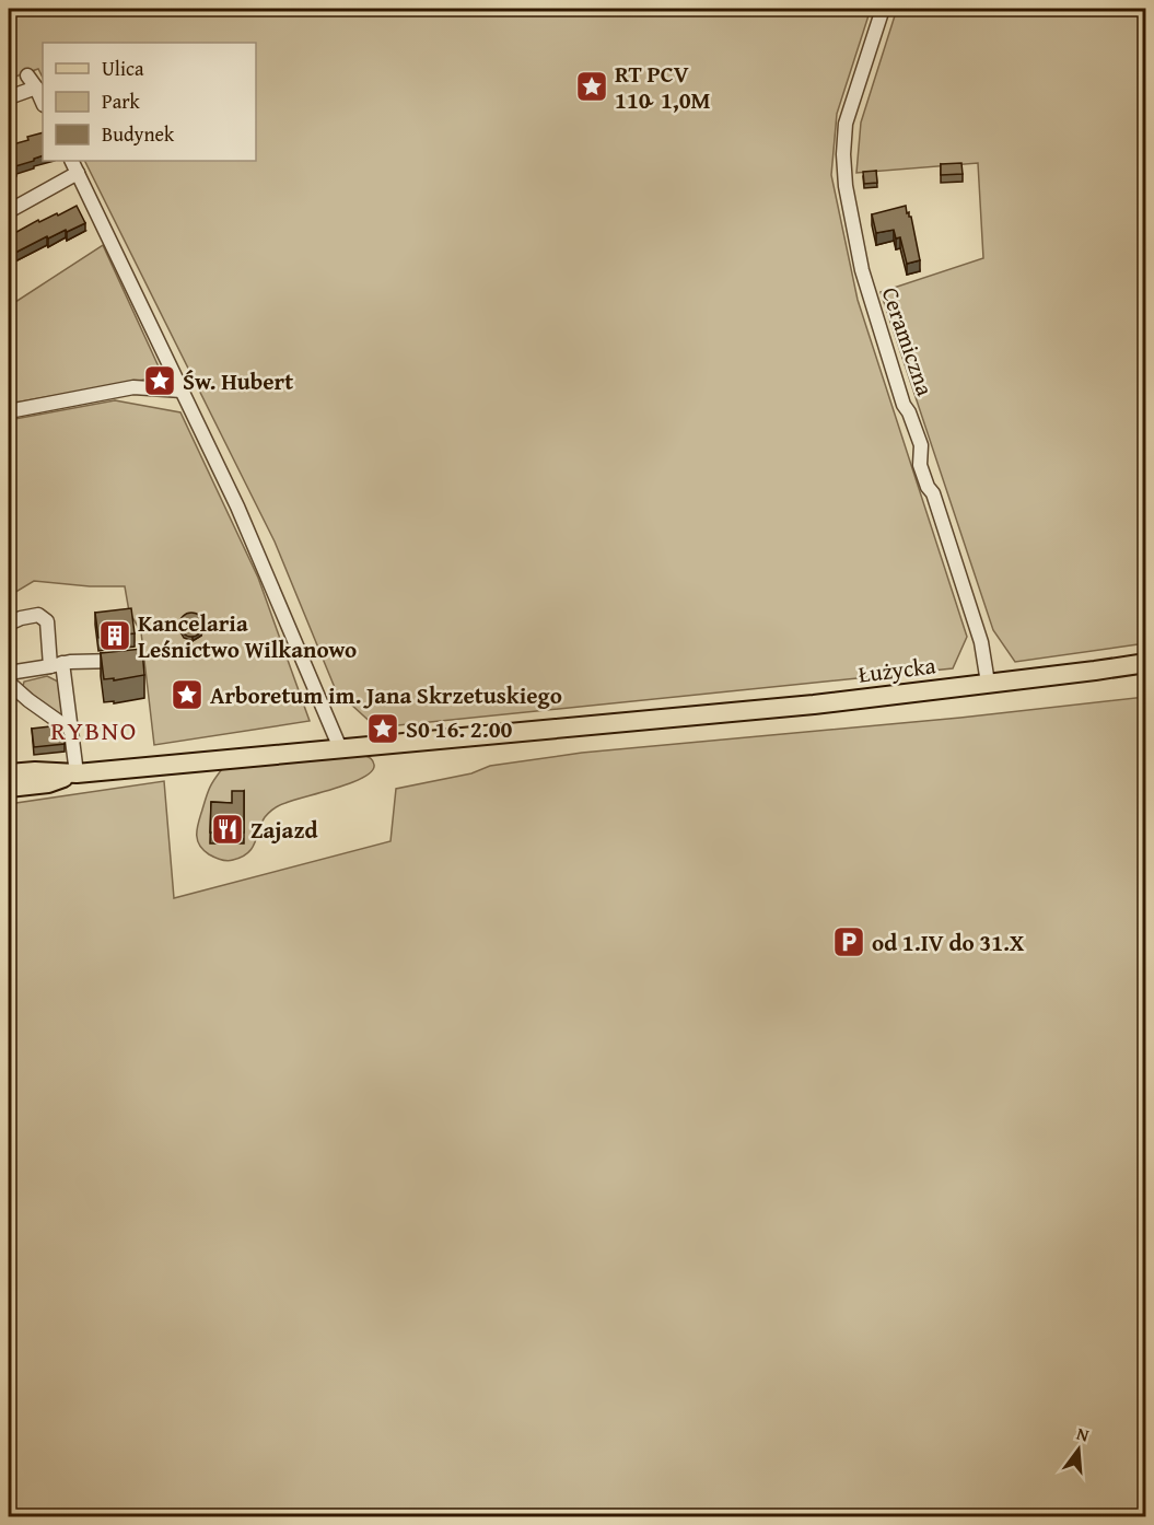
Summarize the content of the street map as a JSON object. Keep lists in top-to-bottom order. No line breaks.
{"streets":{"main road":["Łużycka"],"street":["Ceramiczna"]},"crossings":[["Ceramiczna","Łużycka"]],"districts":["RYBNO"],"places":{"place":["RT PCV 110 ̴ 1,0M","Św. Hubert","Arboretum im. Jana Skrzetuskiego","S0 16. 2.00"],"building":["Kancelaria Leśnictwo Wilkanowo"],"restaurant":["Zajazd"],"parking":["od 1.IV do 31.X"]},"legend":["Ulica","Park","Budynek"],"north":"top"}
